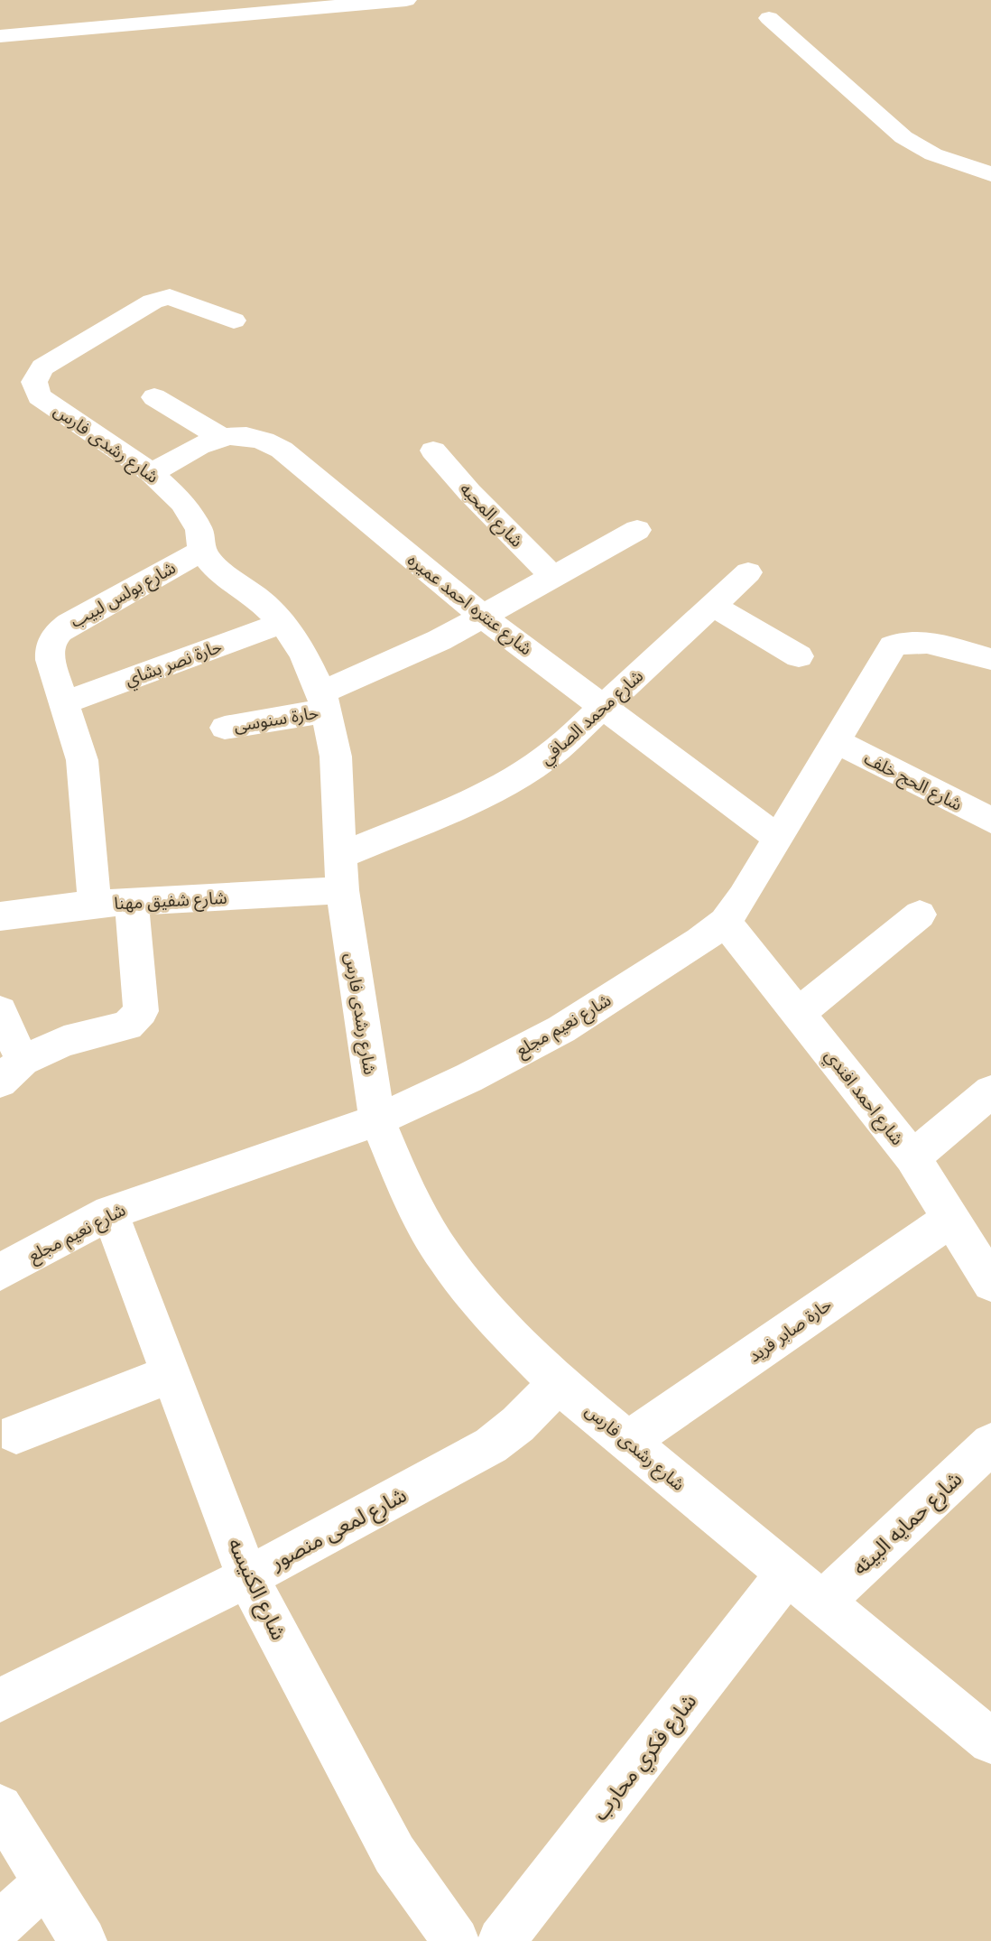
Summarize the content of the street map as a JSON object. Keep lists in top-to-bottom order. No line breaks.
{"streets":{"street":["شارع رشدى فارس","شارع المحبه","شارع بولس لبيب","شارع عنتره احمد عميره","حارة نصر بشاي","شارع محمد الصافي","حارة سنوسى","شارع الحج خلف","شارع شفيق مهنا","شارع نعيم مجلع","شارع احمد افندي","حارة صابر فريد","شارع حمايه البيئه","شارع لمعى منصور","شارع الكنيسه","شارع فكري محارب"]},"crossings":[["شارع رشدى فارس","شارع بولس لبيب"],["شارع رشدى فارس","شارع عنتره احمد عميره"],["شارع رشدى فارس","حارة نصر بشاي"],["شارع رشدى فارس","شارع محمد الصافي"],["شارع رشدى فارس","حارة سنوسى"],["شارع رشدى فارس","شارع شفيق مهنا"],["شارع رشدى فارس","شارع نعيم مجلع"],["شارع رشدى فارس","حارة صابر فريد"],["شارع رشدى فارس","شارع حمايه البيئه"],["شارع رشدى فارس","شارع لمعى منصور"],["شارع رشدى فارس","شارع فكري محارب"],["شارع المحبه","حارة سنوسى"],["شارع بولس لبيب","حارة نصر بشاي"],["شارع بولس لبيب","شارع شفيق مهنا"],["شارع عنتره احمد عميره","شارع محمد الصافي"],["شارع عنتره احمد عميره","حارة سنوسى"],["شارع عنتره احمد عميره","شارع نعيم مجلع"],["شارع محمد الصافي","شارع شفيق مهنا"],["شارع الحج خلف","شارع نعيم مجلع"],["شارع نعيم مجلع","شارع احمد افندي"],["شارع نعيم مجلع","شارع الكنيسه"],["شارع احمد افندي","حارة صابر فريد"],["شارع لمعى منصور","شارع الكنيسه"]]}
